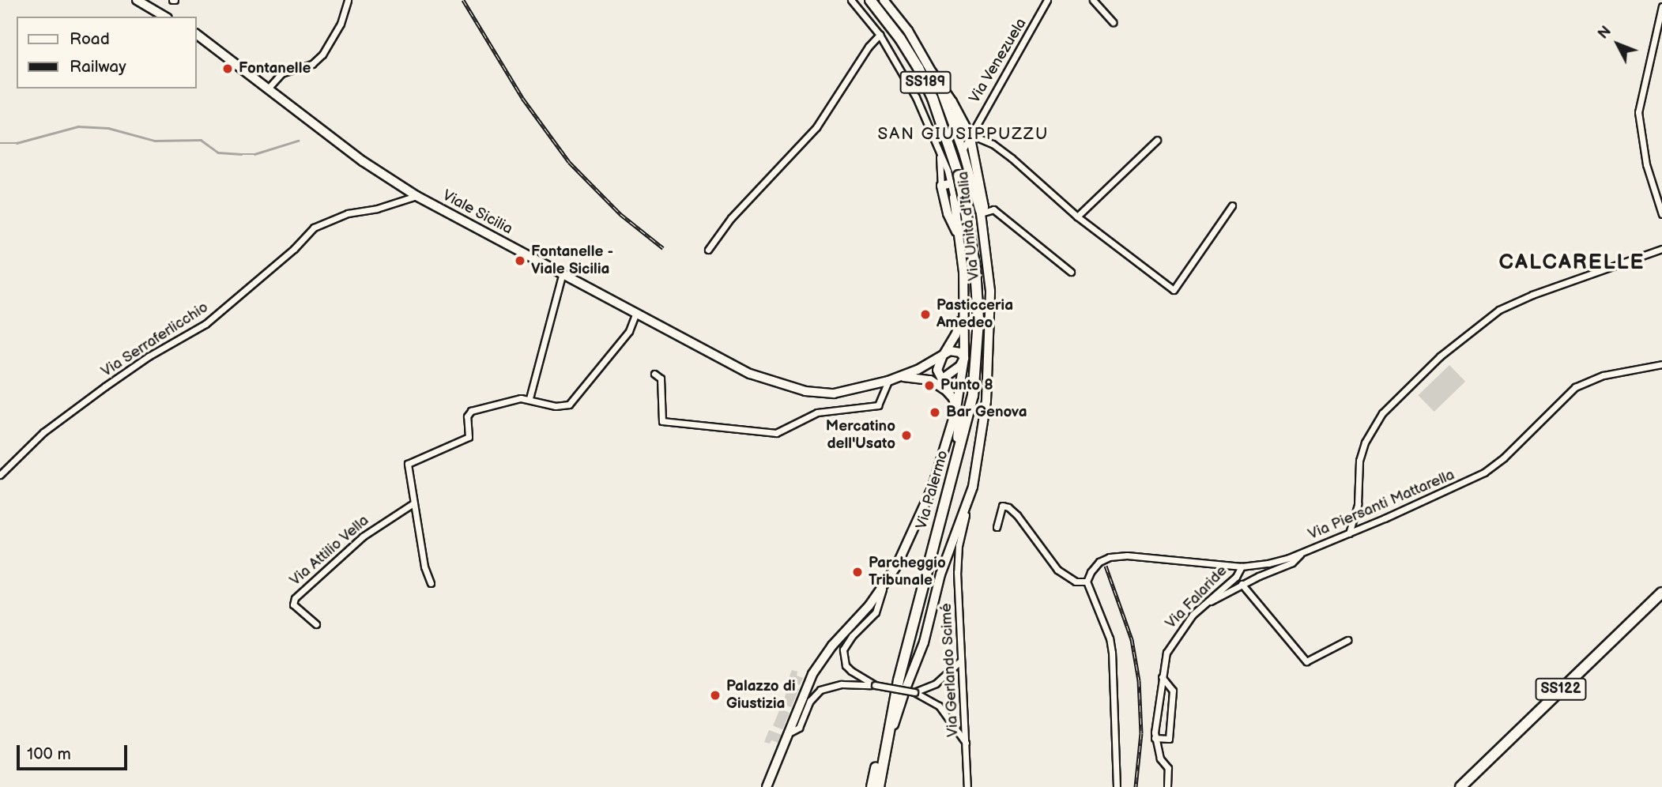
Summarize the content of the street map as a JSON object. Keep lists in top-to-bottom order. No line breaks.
{"streets":{"main road":["SS189","Via Palermo","SS122"],"street":["Via Venezuela","Viale Sicilia","Via Unità d'Italia","Via Serraferlicchio","Via Piersanti Mattarella","Via Attilio Vella","Via Falaride","Via Gerlando Scimé"]},"crossings":[["Via Venezuela","Via Unità d'Italia"],["Viale Sicilia","Via Serraferlicchio"],["Via Unità d'Italia","Via Palermo"],["Via Unità d'Italia","Via Gerlando Scimé"],["Via Piersanti Mattarella","Via Falaride"]],"districts":["SAN GIUSIPPUZZU","CALCARELLE"],"places":["Fontanelle","Fontanelle - Viale Sicilia","Pasticceria Amedeo","Punto 8","Bar Genova","Mercatino dell'Usato","Parcheggio Tribunale","Palazzo di Giustizia"],"legend":["Road","Railway"],"scale_bar":"100 m","north":"top left"}
